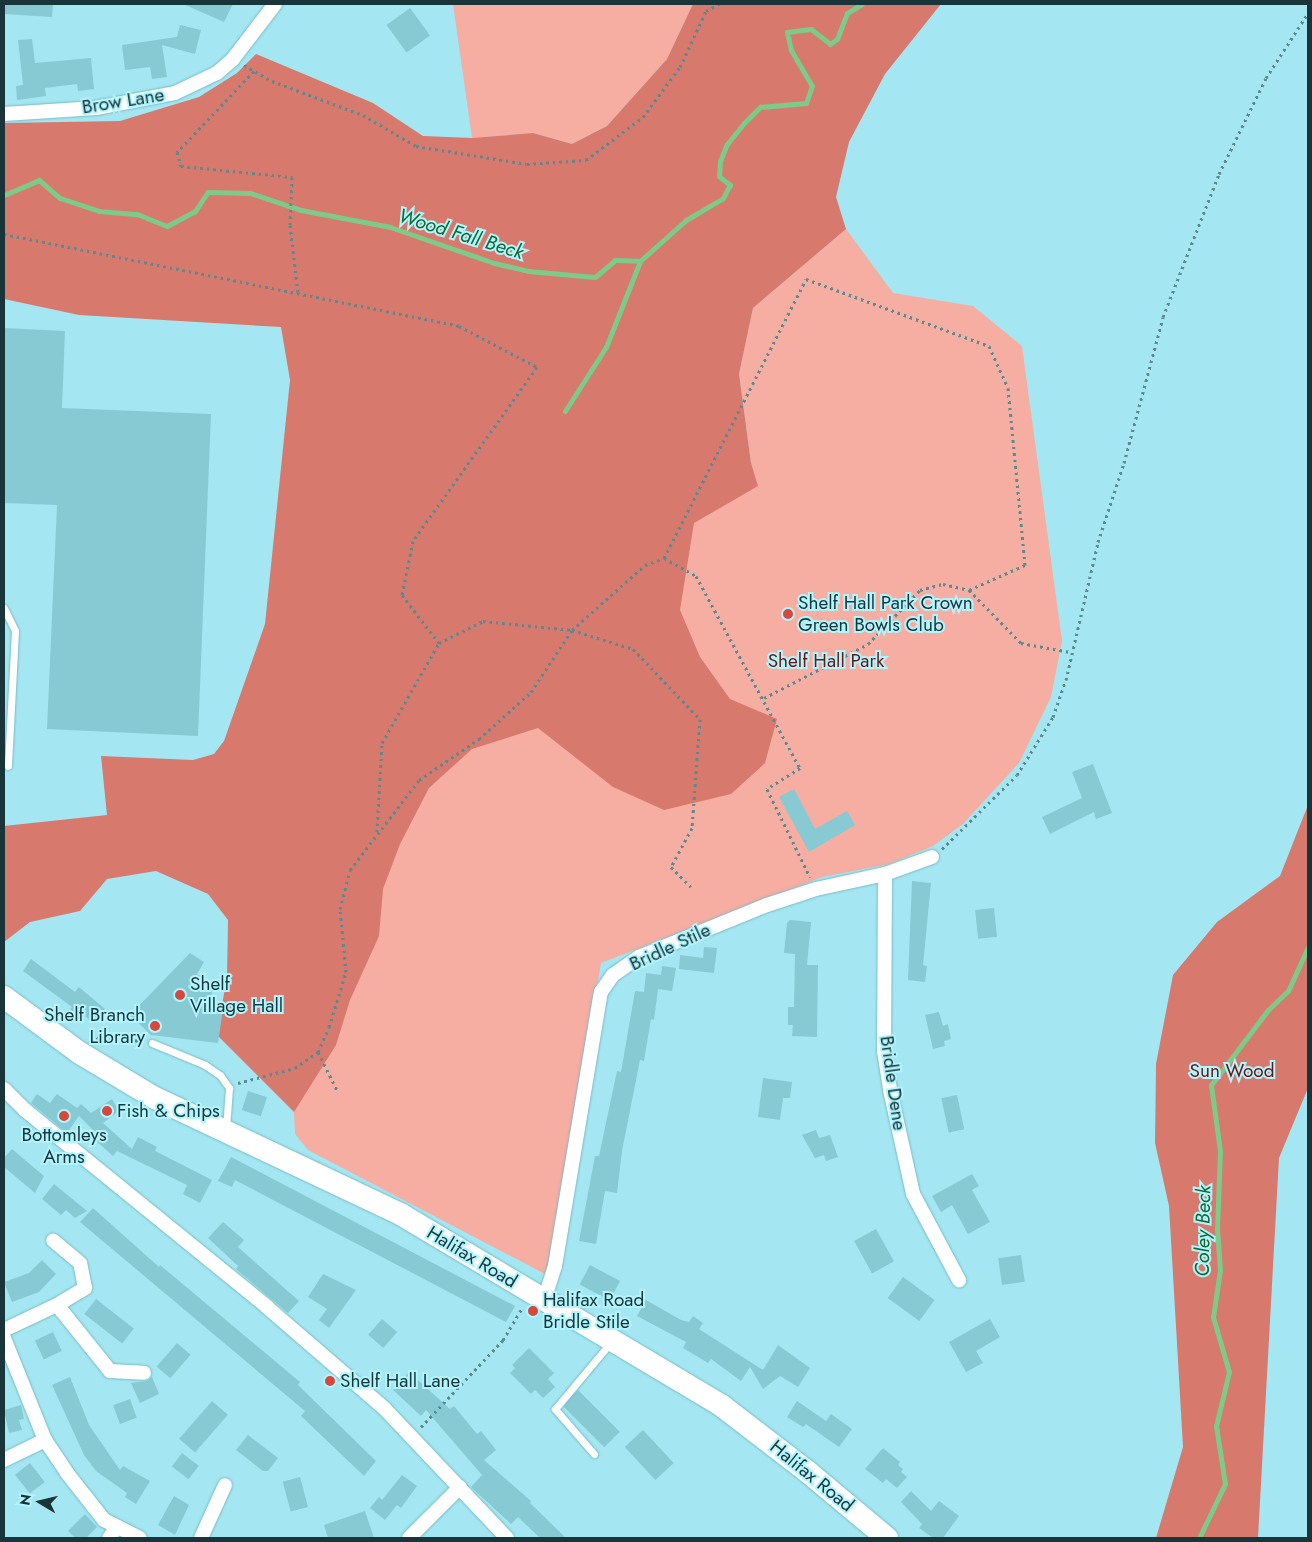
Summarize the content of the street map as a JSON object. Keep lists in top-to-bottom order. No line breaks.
{"streets":{"highway":["Halifax Road"],"street":["Brow Lane","Bridle Stile","Bridle Dene"]},"crossings":[["Bridle Stile","Bridle Dene"],["Bridle Stile","Halifax Road"]],"water":["Wood Fall Beck","Coley Beck"],"parks":["Shelf Hall Park","Sun Wood"],"places":["Shelf Hall Park Crown Green Bowls Club","Shelf Village Hall","Shelf Branch Library","Fish & Chips","Bottomleys Arms","Halifax Road Bridle Stile","Shelf Hall Lane"],"north":"left"}
